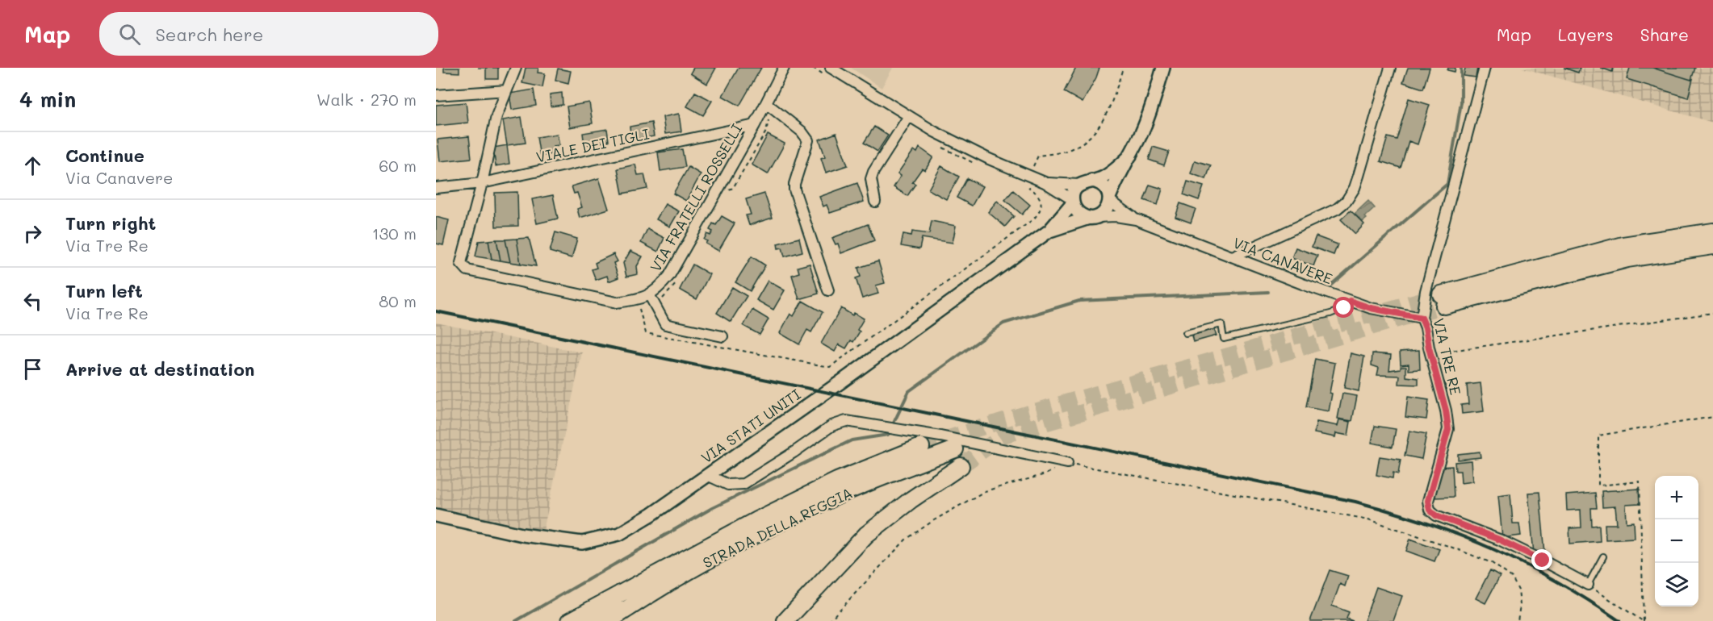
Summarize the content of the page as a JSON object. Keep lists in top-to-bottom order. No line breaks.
{"streets":{"highway":["STRADA DELLA REGGIA"],"street":["VIALE DEI TIGLI","VIA FRATELLI ROSSELLI","VIA CANAVERE","VIA TRE RE","VIA STATI UNITI"]},"crossings":[["VIALE DEI TIGLI","VIA FRATELLI ROSSELLI"],["VIA CANAVERE","VIA TRE RE"],["VIA CANAVERE","VIA STATI UNITI"]],"page":{"header":"Map","search":"Search here","nav":["Map","Layers","Share"],"heading":["4 min","Walk · 270 m"],"list":[["Continue","Via Canavere","60 m"],["Turn right","Via Tre Re","130 m"],["Turn left","Via Tre Re","80 m"],"Arrive at destination"],"map_buttons":["+","−"]}}
